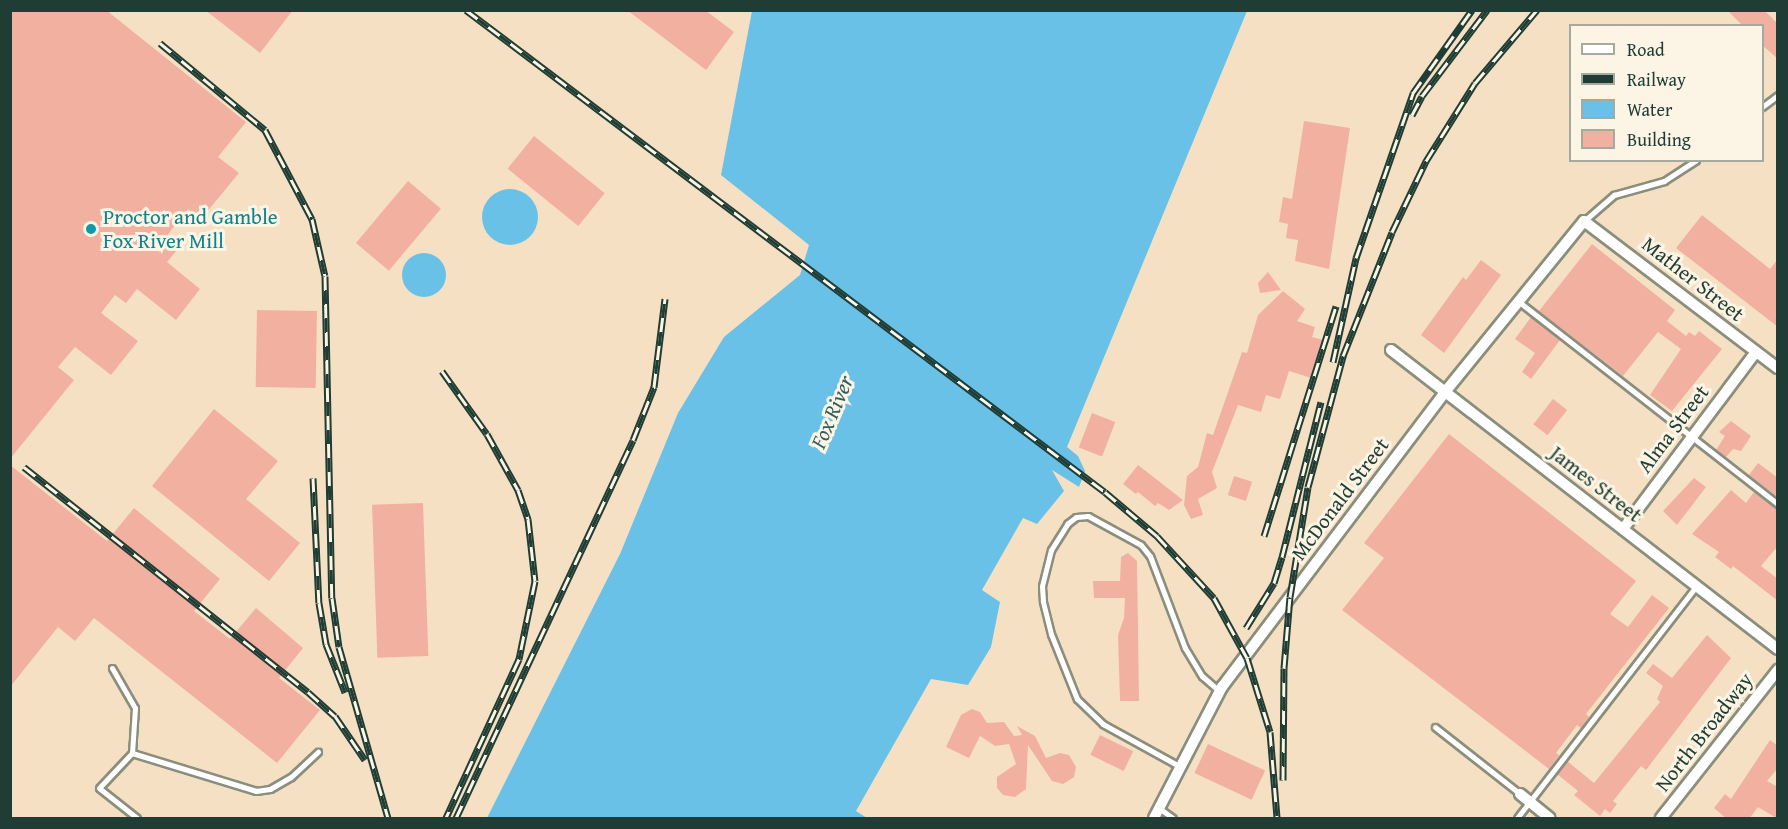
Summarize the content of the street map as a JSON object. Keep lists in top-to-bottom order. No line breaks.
{"streets":{"street":["Mather Street","Alma Street","James Street","McDonald Street","North Broadway"]},"crossings":[["Mather Street","Alma Street"],["Mather Street","McDonald Street"],["Alma Street","James Street"],["James Street","McDonald Street"]],"water":["Fox River"],"places":["Proctor and Gamble Fox River Mill"],"legend":["Road","Railway","Water","Building"]}
